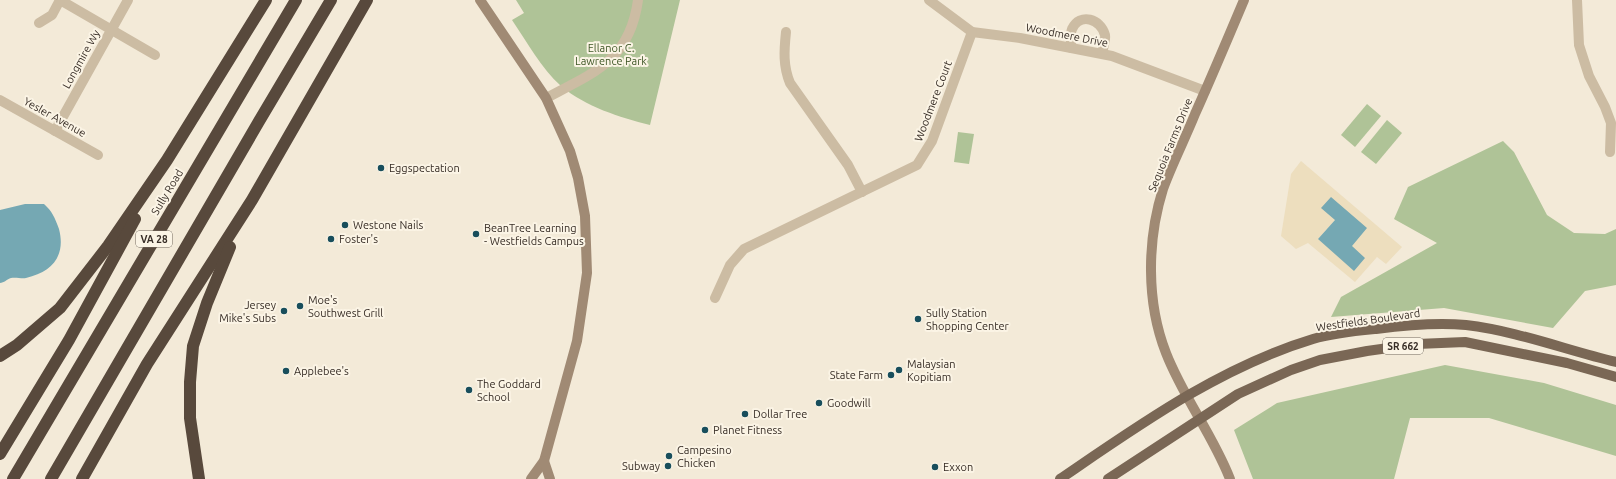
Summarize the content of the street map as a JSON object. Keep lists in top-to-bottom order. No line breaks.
{"streets":{"highway":["Sully Road","VA 28"],"main road":["Sequoia Farms Drive","Westfields Boulevard","SR 662"],"street":["Woodmere Drive","Longmire Wy","Woodmere Court","Yesler Avenue"]},"crossings":[["Woodmere Drive","Woodmere Court"],["Woodmere Drive","Sequoia Farms Drive"],["Longmire Wy","Yesler Avenue"],["Sequoia Farms Drive","Westfields Boulevard"],["Sequoia Farms Drive","SR 662"]],"parks":["Ellanor C. Lawrence Park"],"places":["Eggspectation","Westone Nails","BeanTree Learning - Westfields Campus","Foster's","Moe's Southwest Grill","Jersey Mike's Subs","Sully Station Shopping Center","Malaysian Kopitiam","Applebee's","State Farm","The Goddard School","Goodwill","Dollar Tree","Planet Fitness","Campesino Chicken","Subway","Exxon"]}
